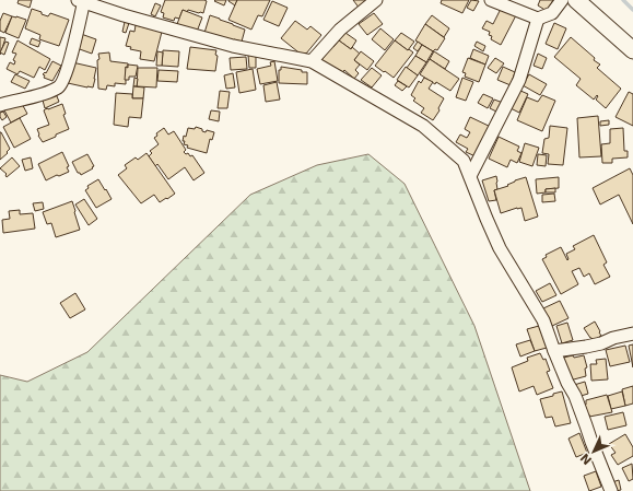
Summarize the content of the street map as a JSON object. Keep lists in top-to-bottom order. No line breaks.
{"north":"bottom left"}
